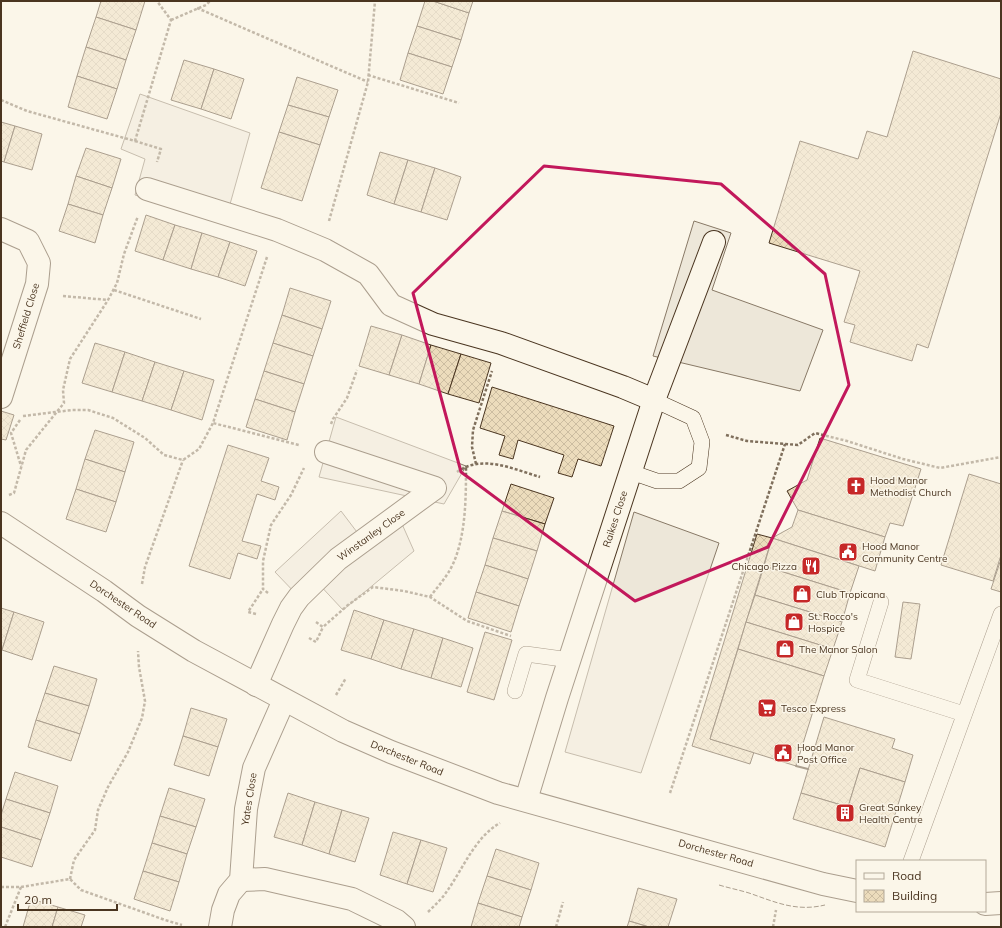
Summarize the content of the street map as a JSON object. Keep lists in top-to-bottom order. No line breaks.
{"streets":{"street":["Sheffield Close","Raikes Close","Winstanley Close","Dorchester Road","Yates Close"]},"crossings":[["Raikes Close","Dorchester Road"],["Winstanley Close","Dorchester Road"],["Dorchester Road","Yates Close"]],"places":{"church":["Hood Manor Methodist Church"],"public building":["Hood Manor Community Centre","Hood Manor Post Office"],"restaurant":["Chicago Pizza"],"shop":["Club Tropicana","St. Rocco's Hospice","The Manor Salon"],"supermarket":["Tesco Express"],"building":["Great Sankey Health Centre"]},"legend":["Road","Building"],"scale_bar":"20 m"}
